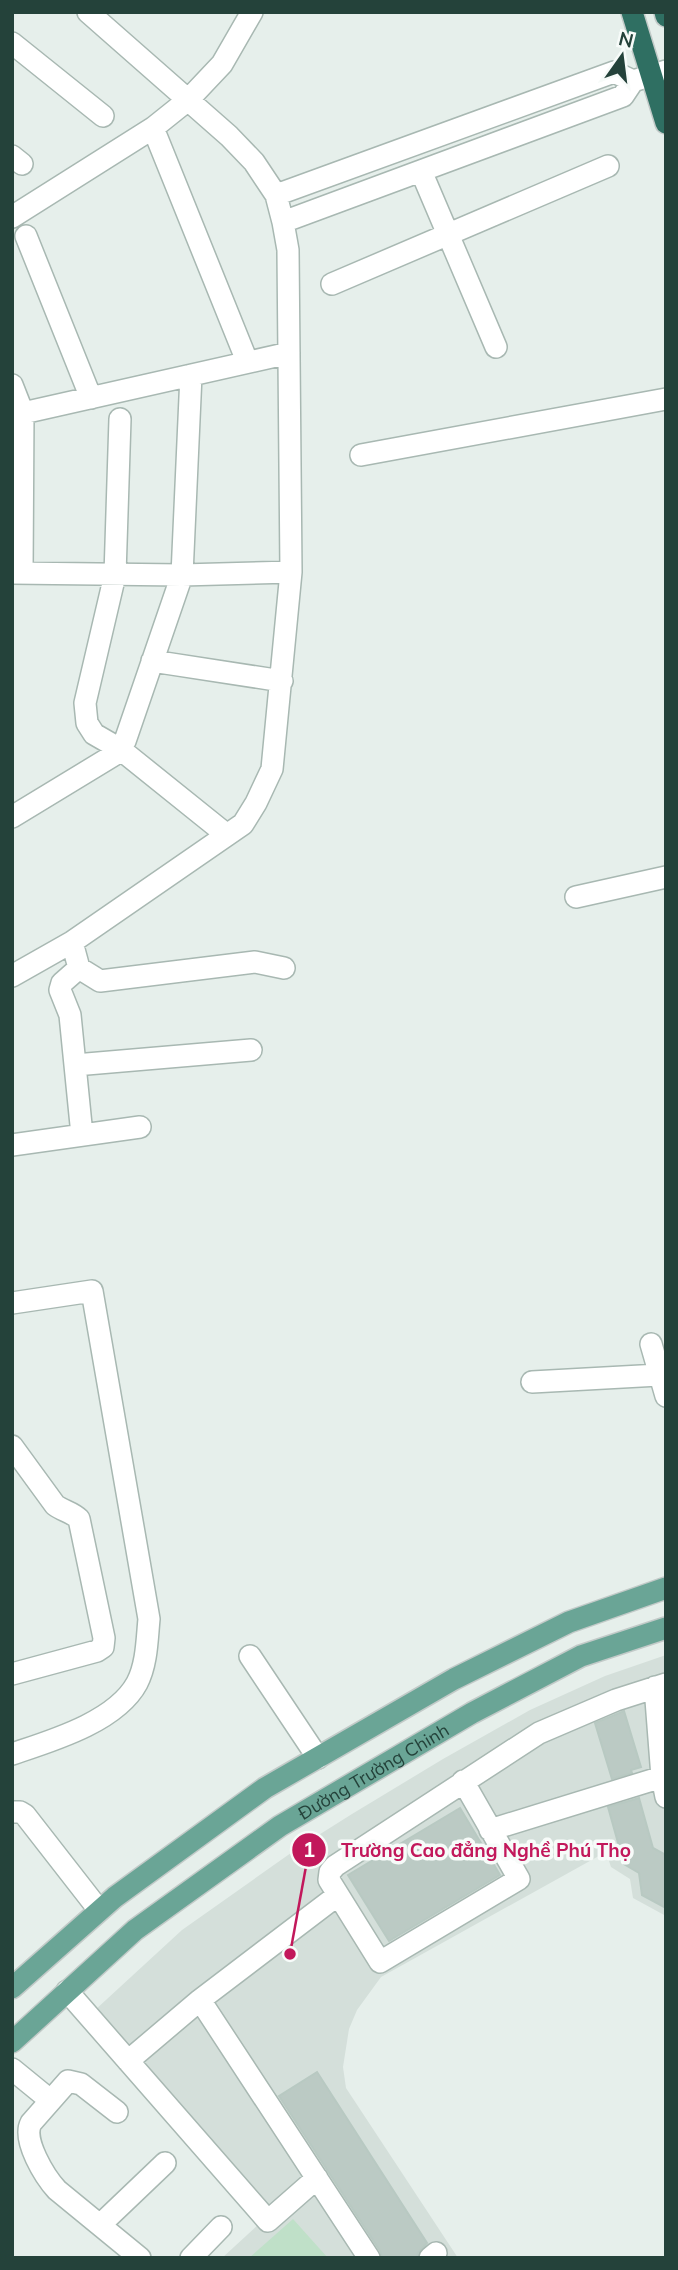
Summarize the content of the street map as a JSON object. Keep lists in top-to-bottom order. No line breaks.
{"streets":{"main road":["Đường Trường Chinh"]},"places":["Trường Cao đẳng Nghề Phú Thọ"],"north":"top"}
